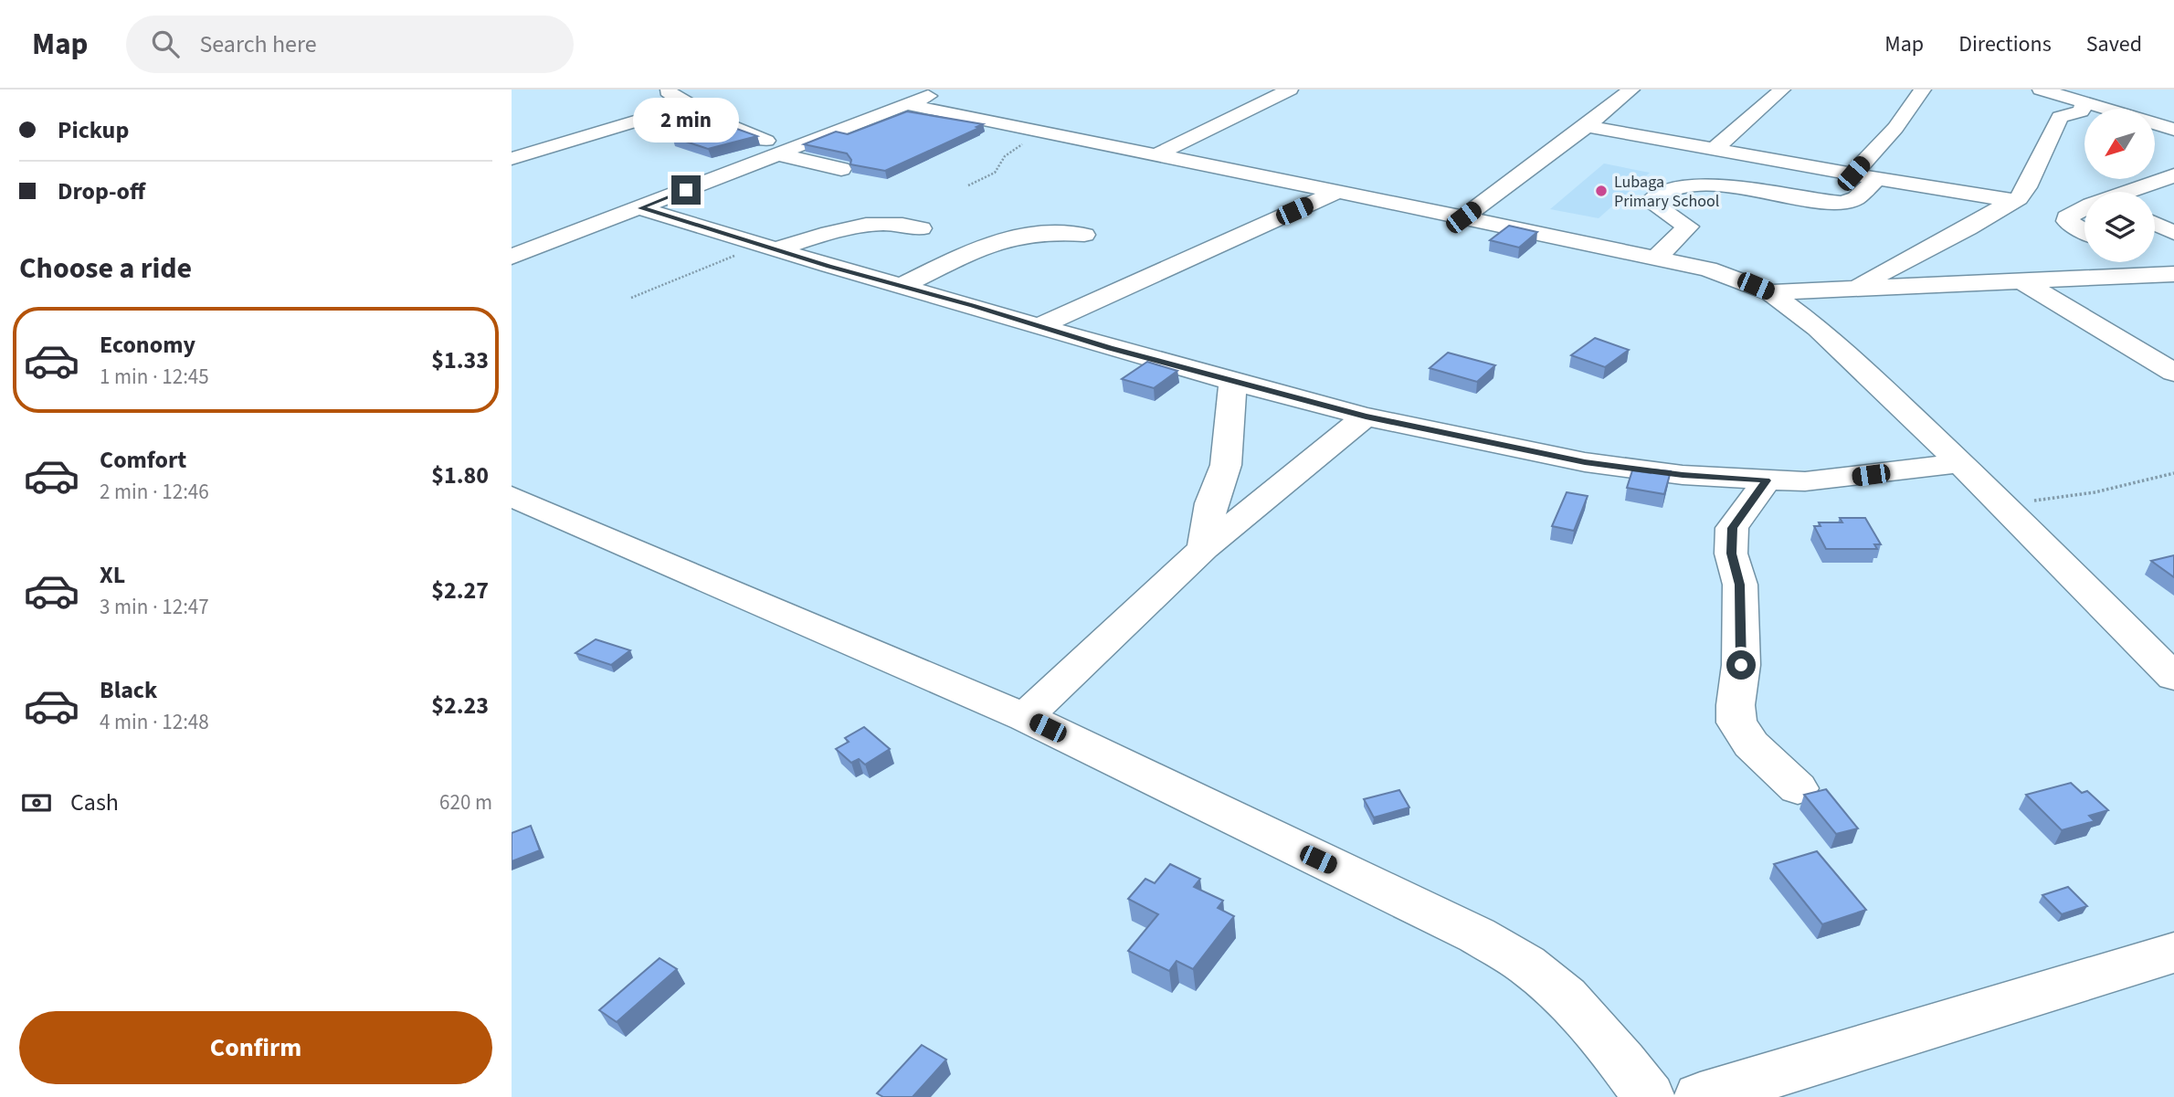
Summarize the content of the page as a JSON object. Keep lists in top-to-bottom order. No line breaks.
{"places":["Lubaga Primary School"],"north":"bottom left","page":{"header":"Map","search":"Search here","nav":["Map","Directions","Saved"],"banner":["Pickup","Drop-off"],"bubble":"2 min","heading":"Choose a ride","list":[{"name":"Economy","note":"1 min · 12:45","value":"$1.33"},{"name":"Comfort","note":"2 min · 12:46","value":"$1.80"},{"name":"XL","note":"3 min · 12:47","value":"$2.27"},{"name":"Black","note":"4 min · 12:48","value":"$2.23"}],"pay":["Cash","620 m"],"buttons":"Confirm"}}
